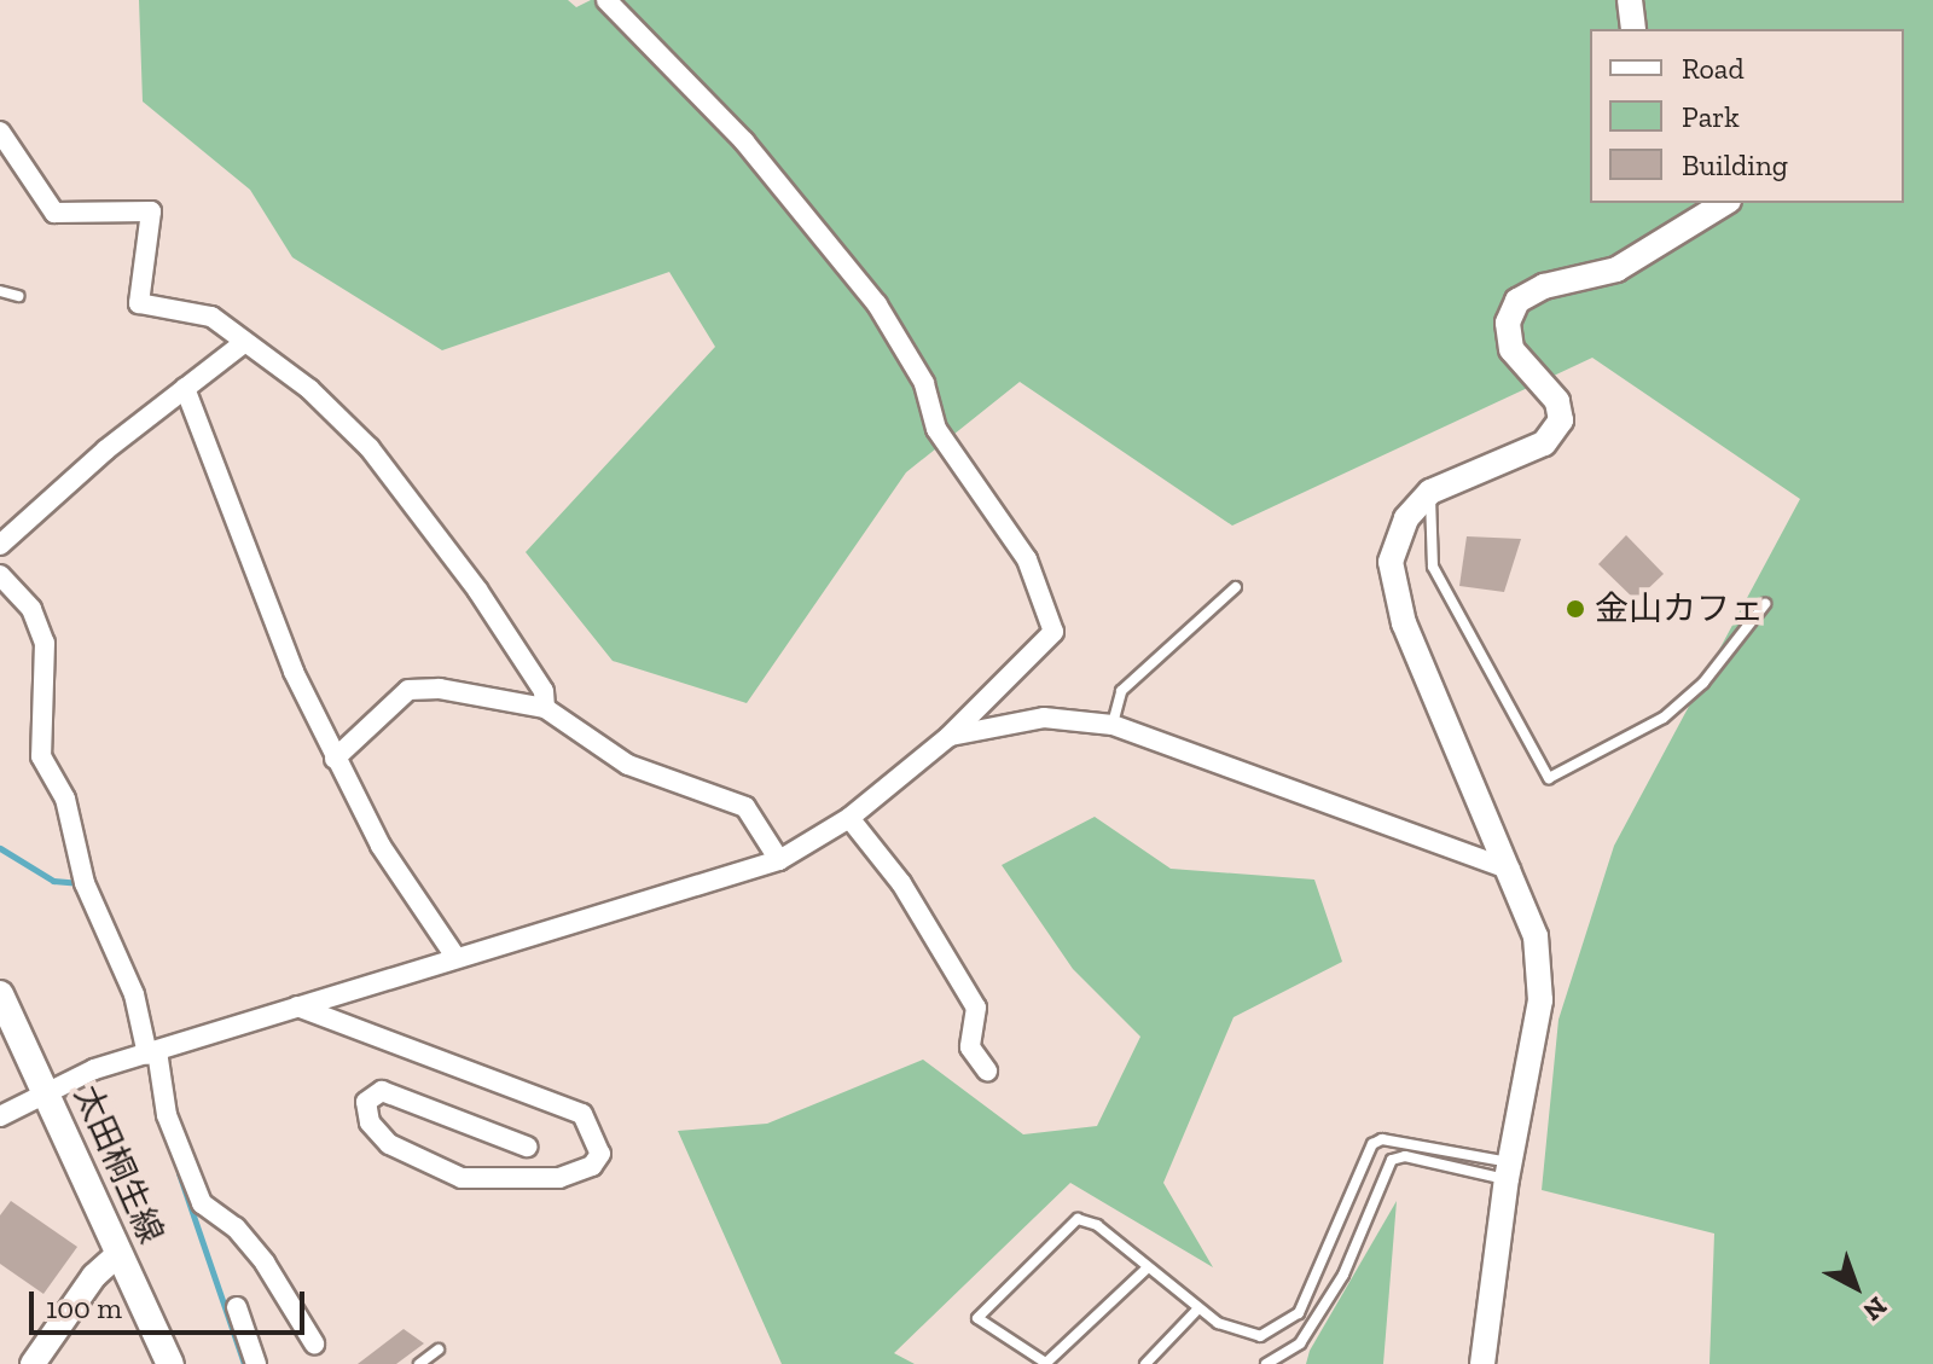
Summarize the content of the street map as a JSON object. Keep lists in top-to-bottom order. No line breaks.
{"streets":{"main road":["太田桐生線"]},"places":["金山カフェ"],"legend":["Road","Park","Building"],"scale_bar":"100 m","north":"bottom right"}
